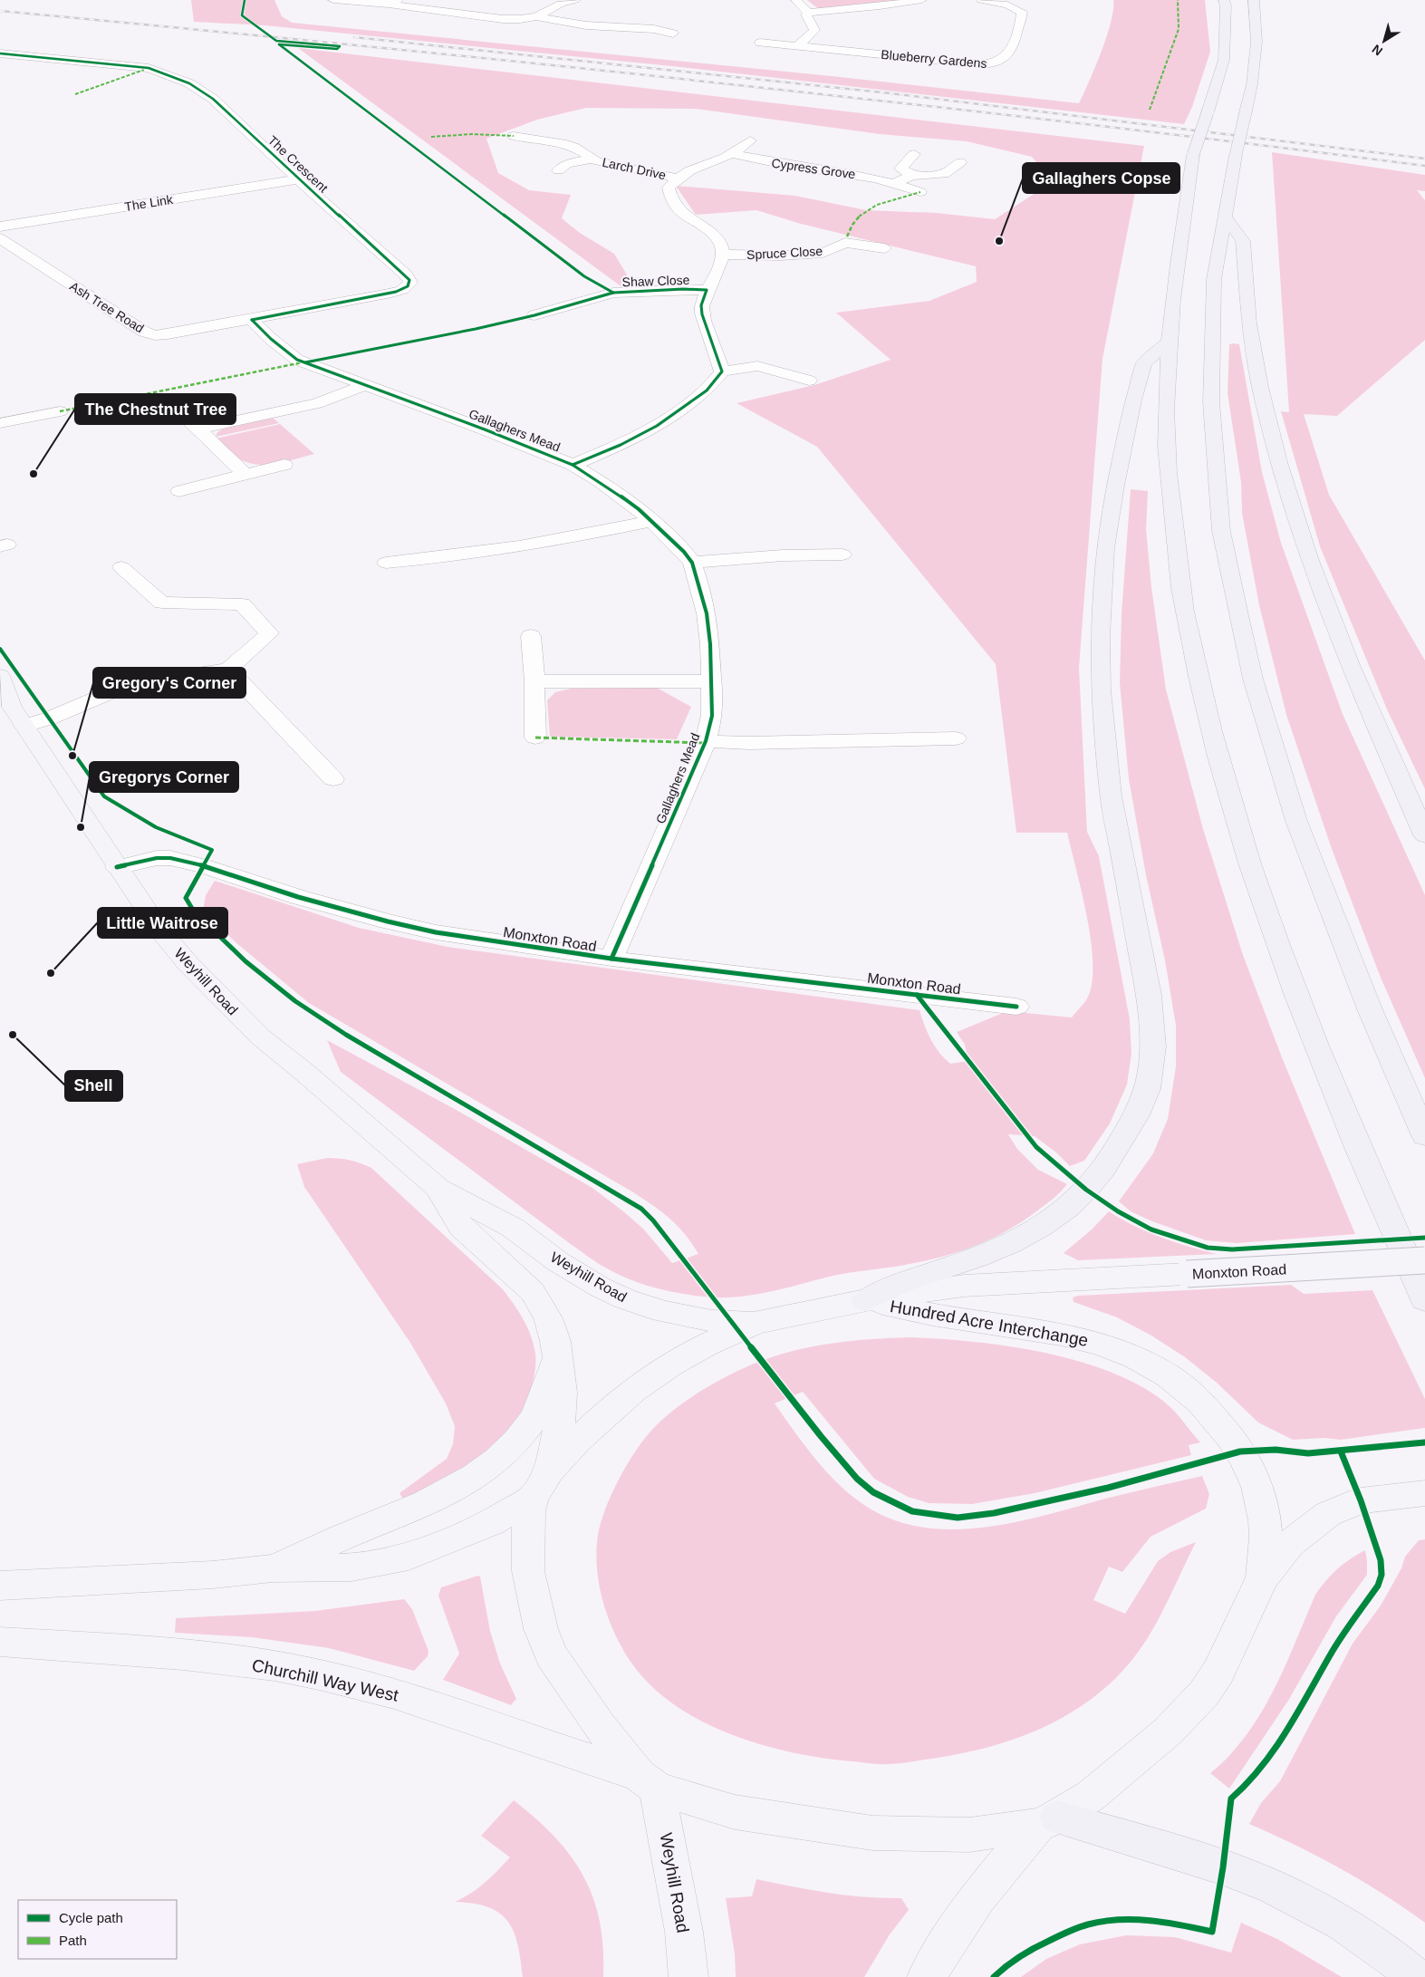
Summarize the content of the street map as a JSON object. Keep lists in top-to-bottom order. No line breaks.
{"streets":{"main road":["Monxton Road","Weyhill Road","Hundred Acre Interchange","Churchill Way West"],"street":["Blueberry Gardens","The Crescent","Larch Drive","Cypress Grove","The Link","Spruce Close","Shaw Close","Ash Tree Road","Gallaghers Mead"]},"crossings":[["The Crescent","The Link"],["The Crescent","Ash Tree Road"],["The Crescent","Gallaghers Mead"],["Spruce Close","Shaw Close"],["Ash Tree Road","Gallaghers Mead"],["Gallaghers Mead","Monxton Road"],["Monxton Road","Weyhill Road"],["Monxton Road","Hundred Acre Interchange"],["Weyhill Road","Hundred Acre Interchange"],["Weyhill Road","Churchill Way West"],["Hundred Acre Interchange","Churchill Way West"]],"places":["Gallaghers Copse","The Chestnut Tree","Gregory's Corner","Gregorys Corner","Little Waitrose","Shell"],"legend":["Cycle path","Path"],"north":"bottom left"}
